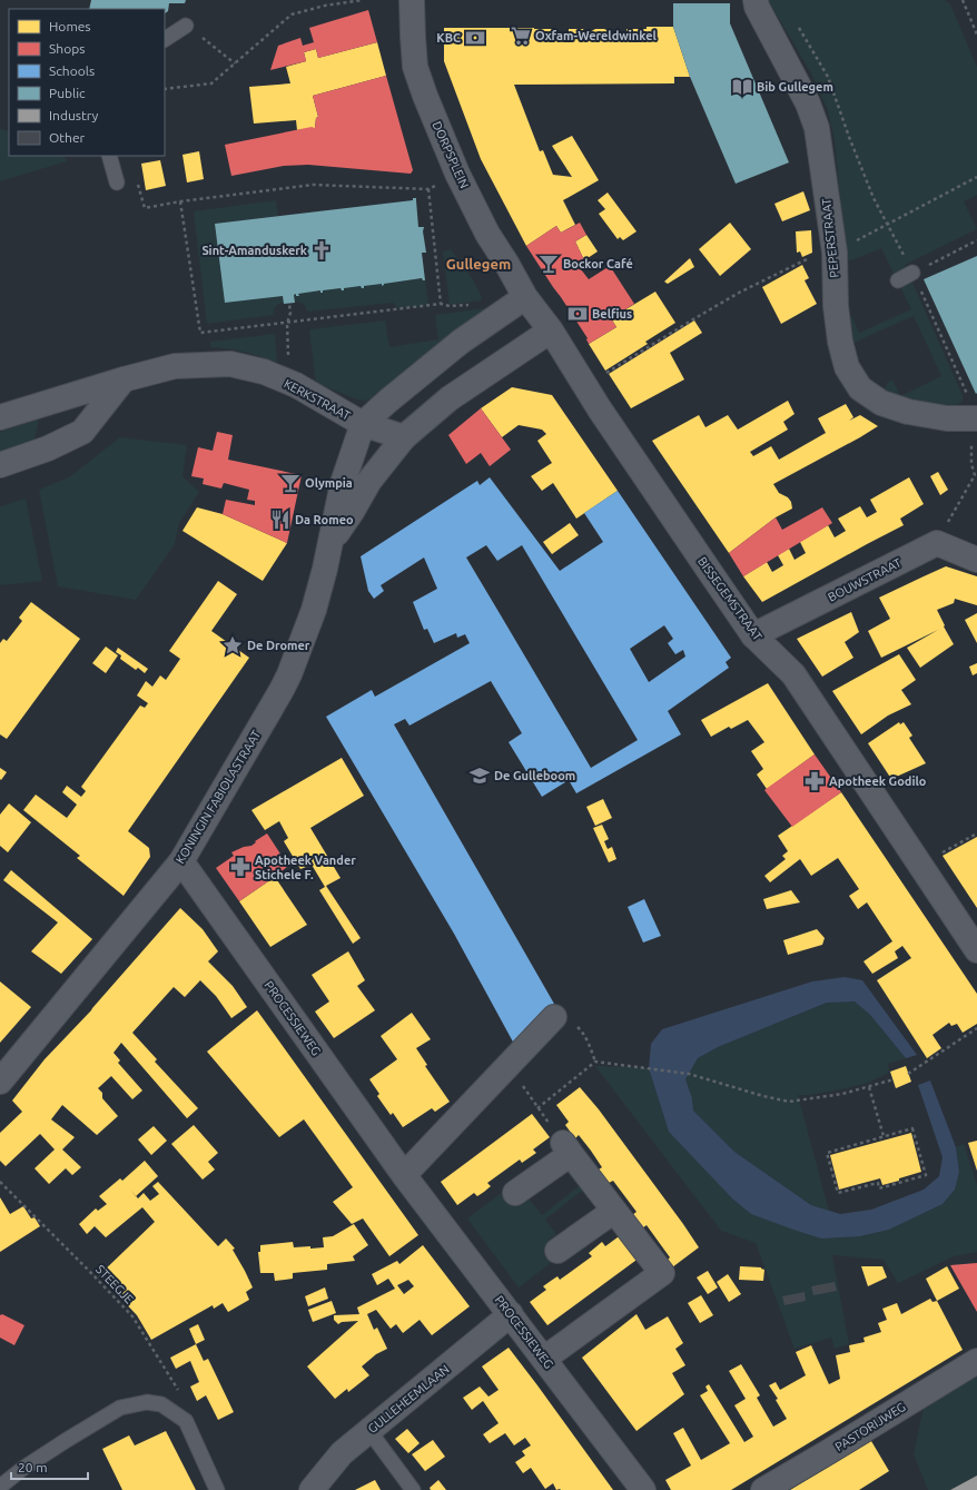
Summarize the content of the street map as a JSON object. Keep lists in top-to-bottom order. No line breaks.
{"streets":{"street":["DORPSPLEIN","PEPERSTRAAT","KERKSTRAAT","BOUWSTRAAT","BISSEGEMSTRAAT","KONINGIN FABIOLASTRAAT","PROCESSIEWEG","GULLEHEEMLAAN","PASTORIJWEG"],"path":["STEEGJE"]},"crossings":[["DORPSPLEIN","BISSEGEMSTRAAT"],["KERKSTRAAT","KONINGIN FABIOLASTRAAT"],["BOUWSTRAAT","BISSEGEMSTRAAT"],["KONINGIN FABIOLASTRAAT","PROCESSIEWEG"],["PROCESSIEWEG","GULLEHEEMLAAN"]],"districts":["Gullegem"],"places":{"supermarket":["Oxfam-Wereldwinkel"],"bank":["KBC","Belfius"],"library":["Bib Gullegem"],"church":["Sint-Amanduskerk"],"bar":["Bockor Café","Olympia"],"restaurant":["Da Romeo"],"place":["De Dromer"],"school or university":["De Gulleboom"],"pharmacy":["Apotheek Godilo","Apotheek Vander Stichele F."]},"legend":["Homes","Shops","Schools","Public","Industry","Other"],"scale_bar":"20 m"}
